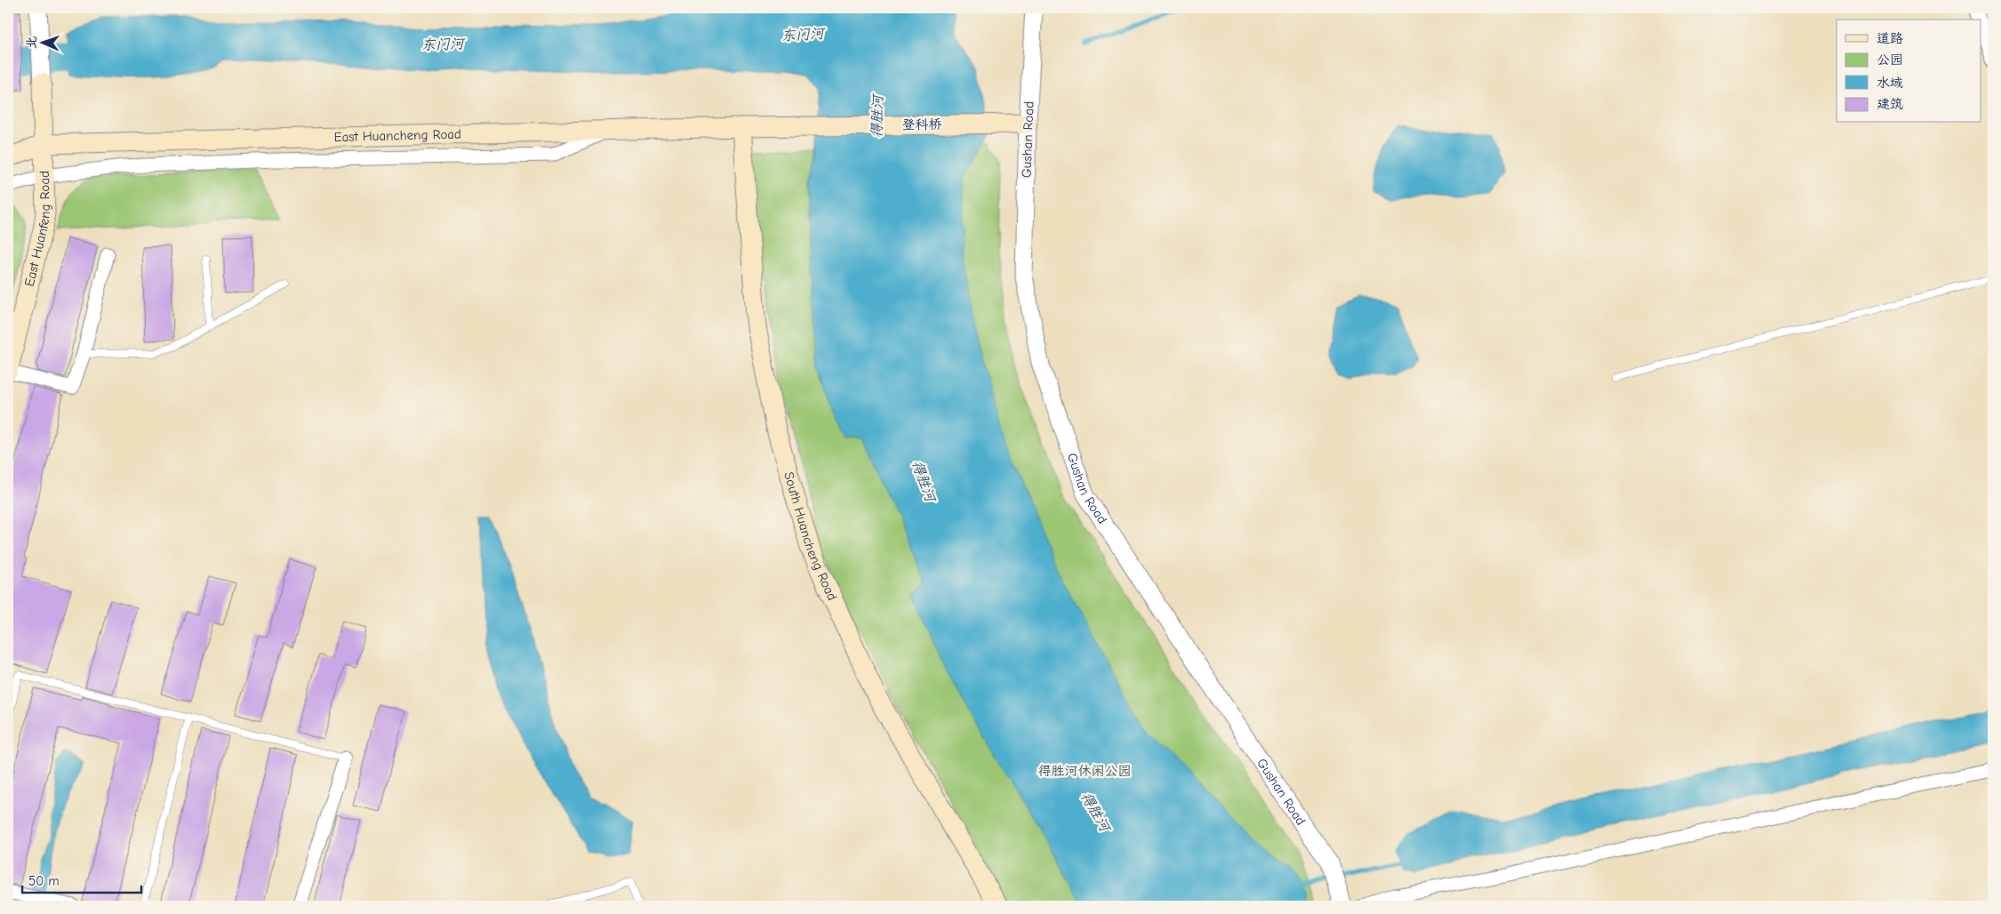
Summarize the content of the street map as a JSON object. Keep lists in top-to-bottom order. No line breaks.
{"streets":{"main road":["登科桥","East Huancheng Road","East Huanfeng Road","South Huancheng Road"],"street":["Gushan Road"]},"crossings":[["登科桥","East Huancheng Road"],["登科桥","Gushan Road"],["East Huancheng Road","East Huanfeng Road"],["East Huancheng Road","South Huancheng Road"]],"water":["东门河","得胜河"],"parks":["得胜河休闲公园"],"legend":["道路","公园","水域","建筑"],"scale_bar":"50 m","north":"left"}
